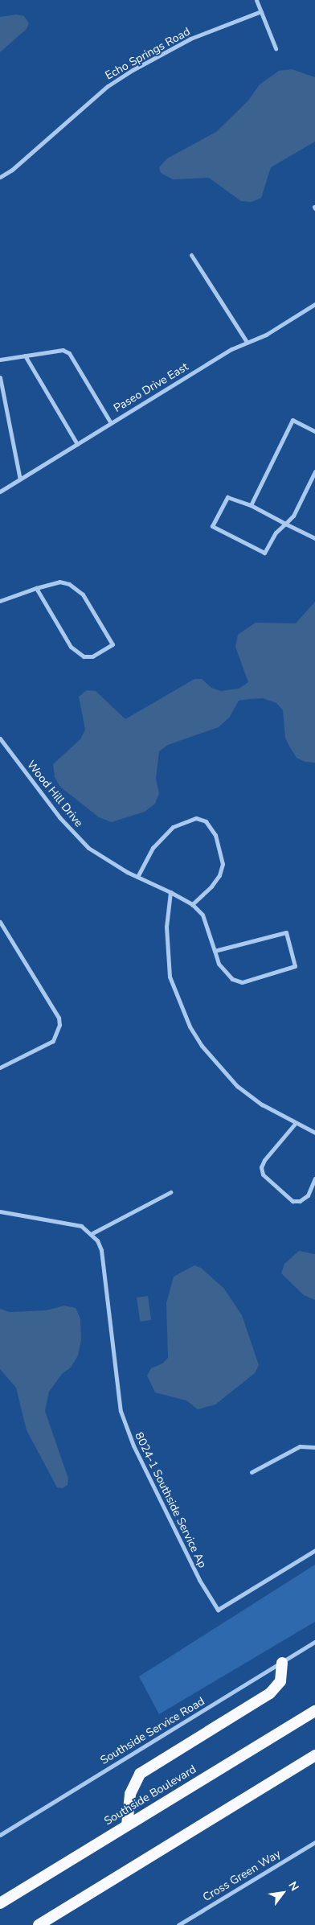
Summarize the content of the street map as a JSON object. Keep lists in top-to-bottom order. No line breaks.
{"streets":{"highway":["Southside Boulevard"],"street":["Echo Springs Road","Paseo Drive East","Wood Hill Drive","8024-1 Southside Service Ap","Southside Service Road","Cross Green Way"]},"north":"top right"}
